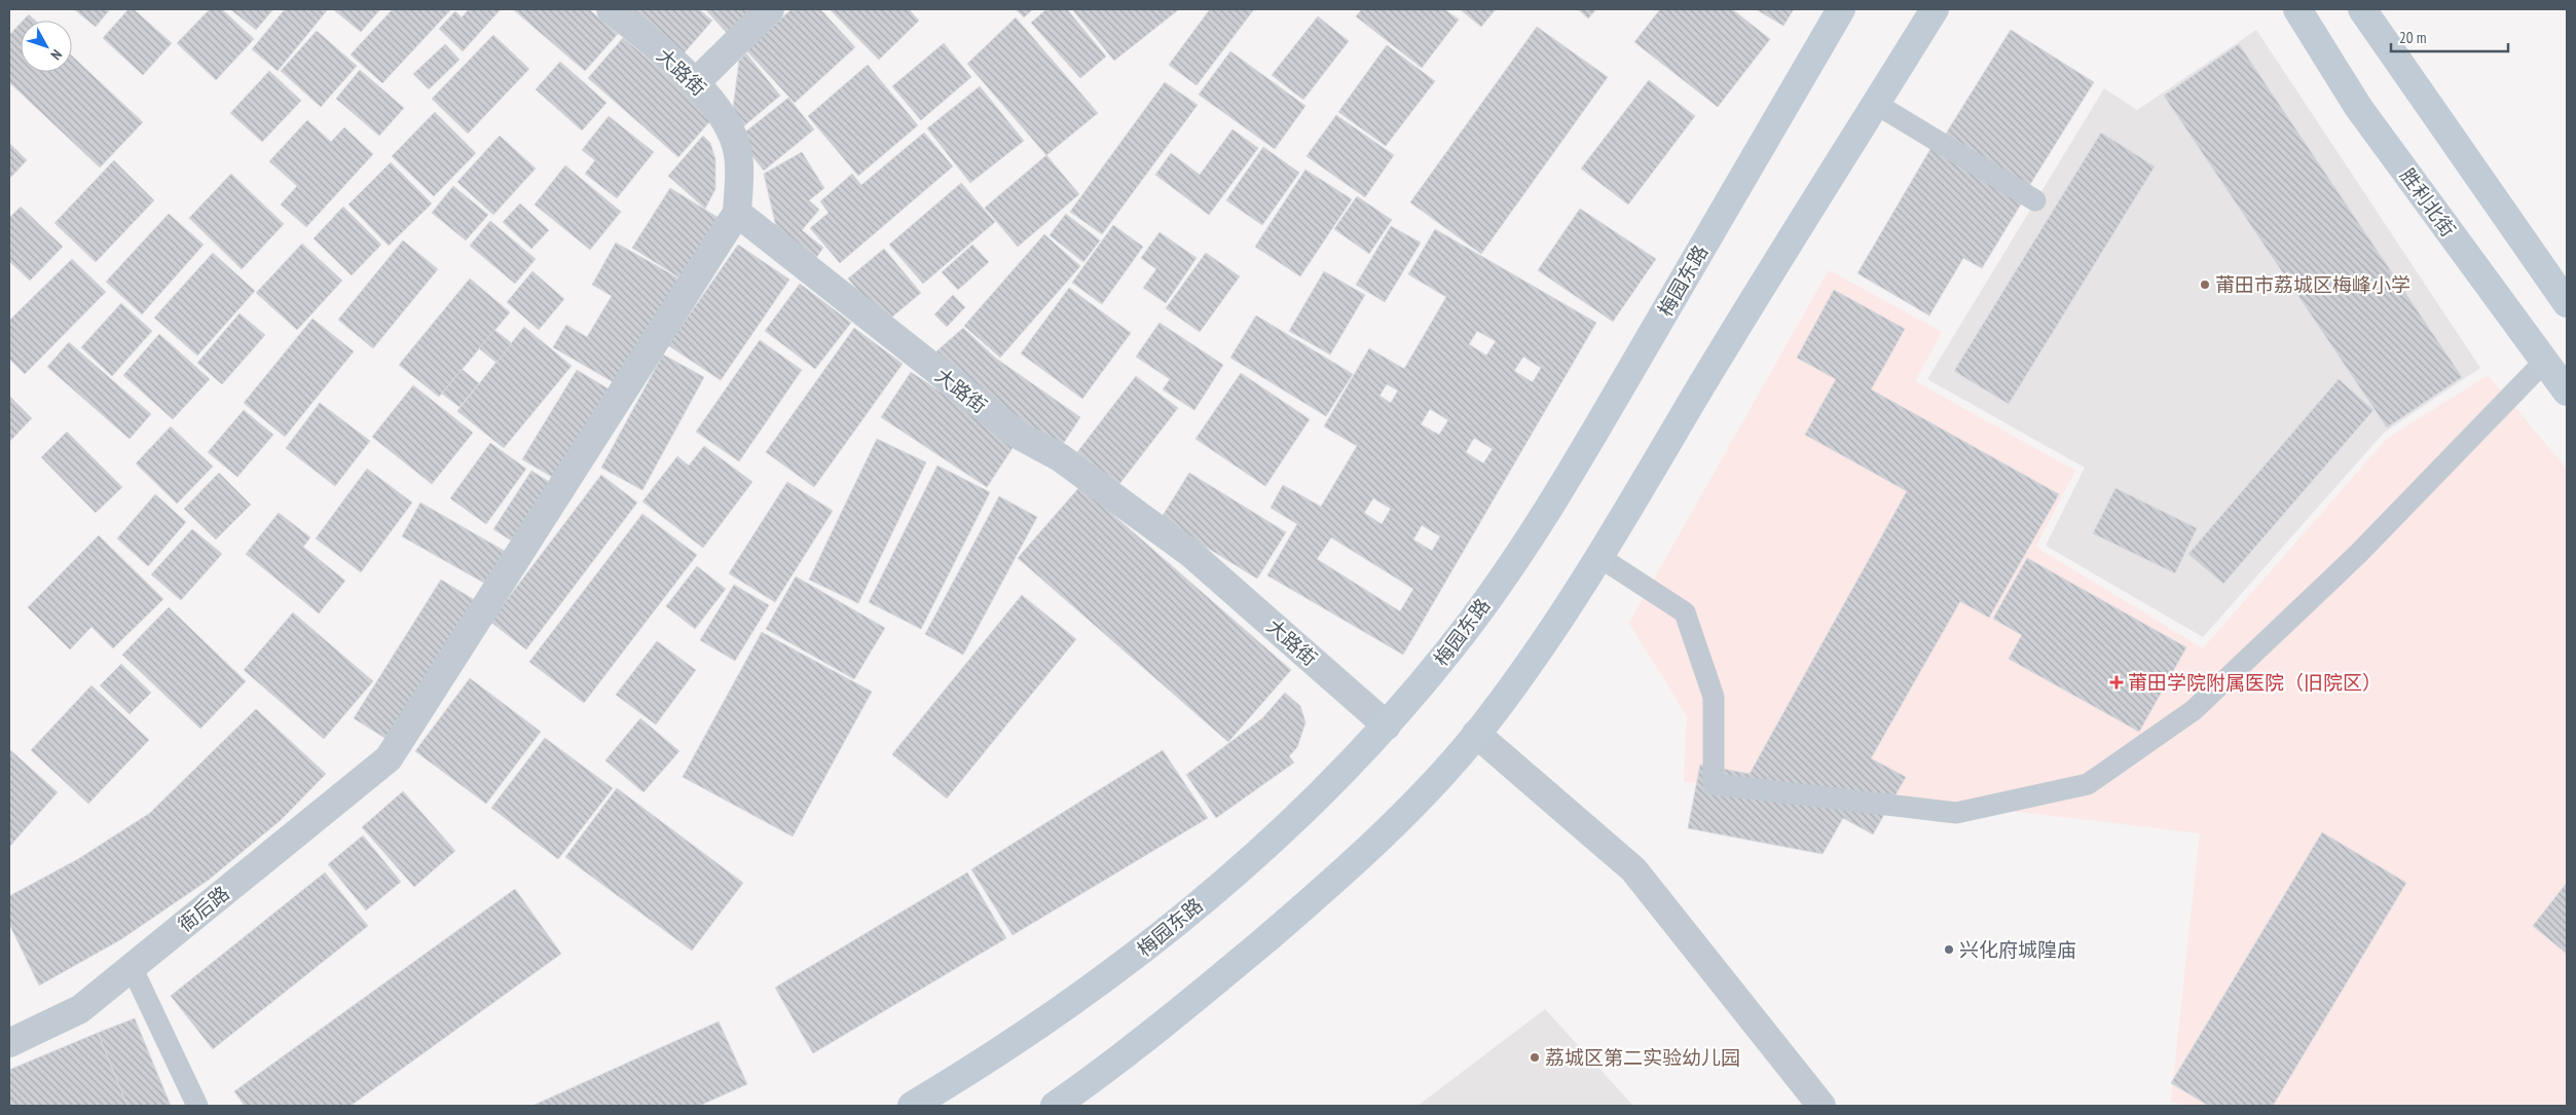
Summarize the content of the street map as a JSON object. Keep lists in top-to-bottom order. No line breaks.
{"streets":{"main road":["胜利北街","梅园东路"],"street":["大路街","衙后路"]},"crossings":[["大路街","梅园东路"],["大路街","衙后路"]],"places":{"other":["莆田市荔城区梅峰小学","兴化府城隍庙","荔城区第二实验幼儿园"],"health":["莆田学院附属医院（旧院区）"]},"scale_bar":"20 m","north":"bottom right"}
